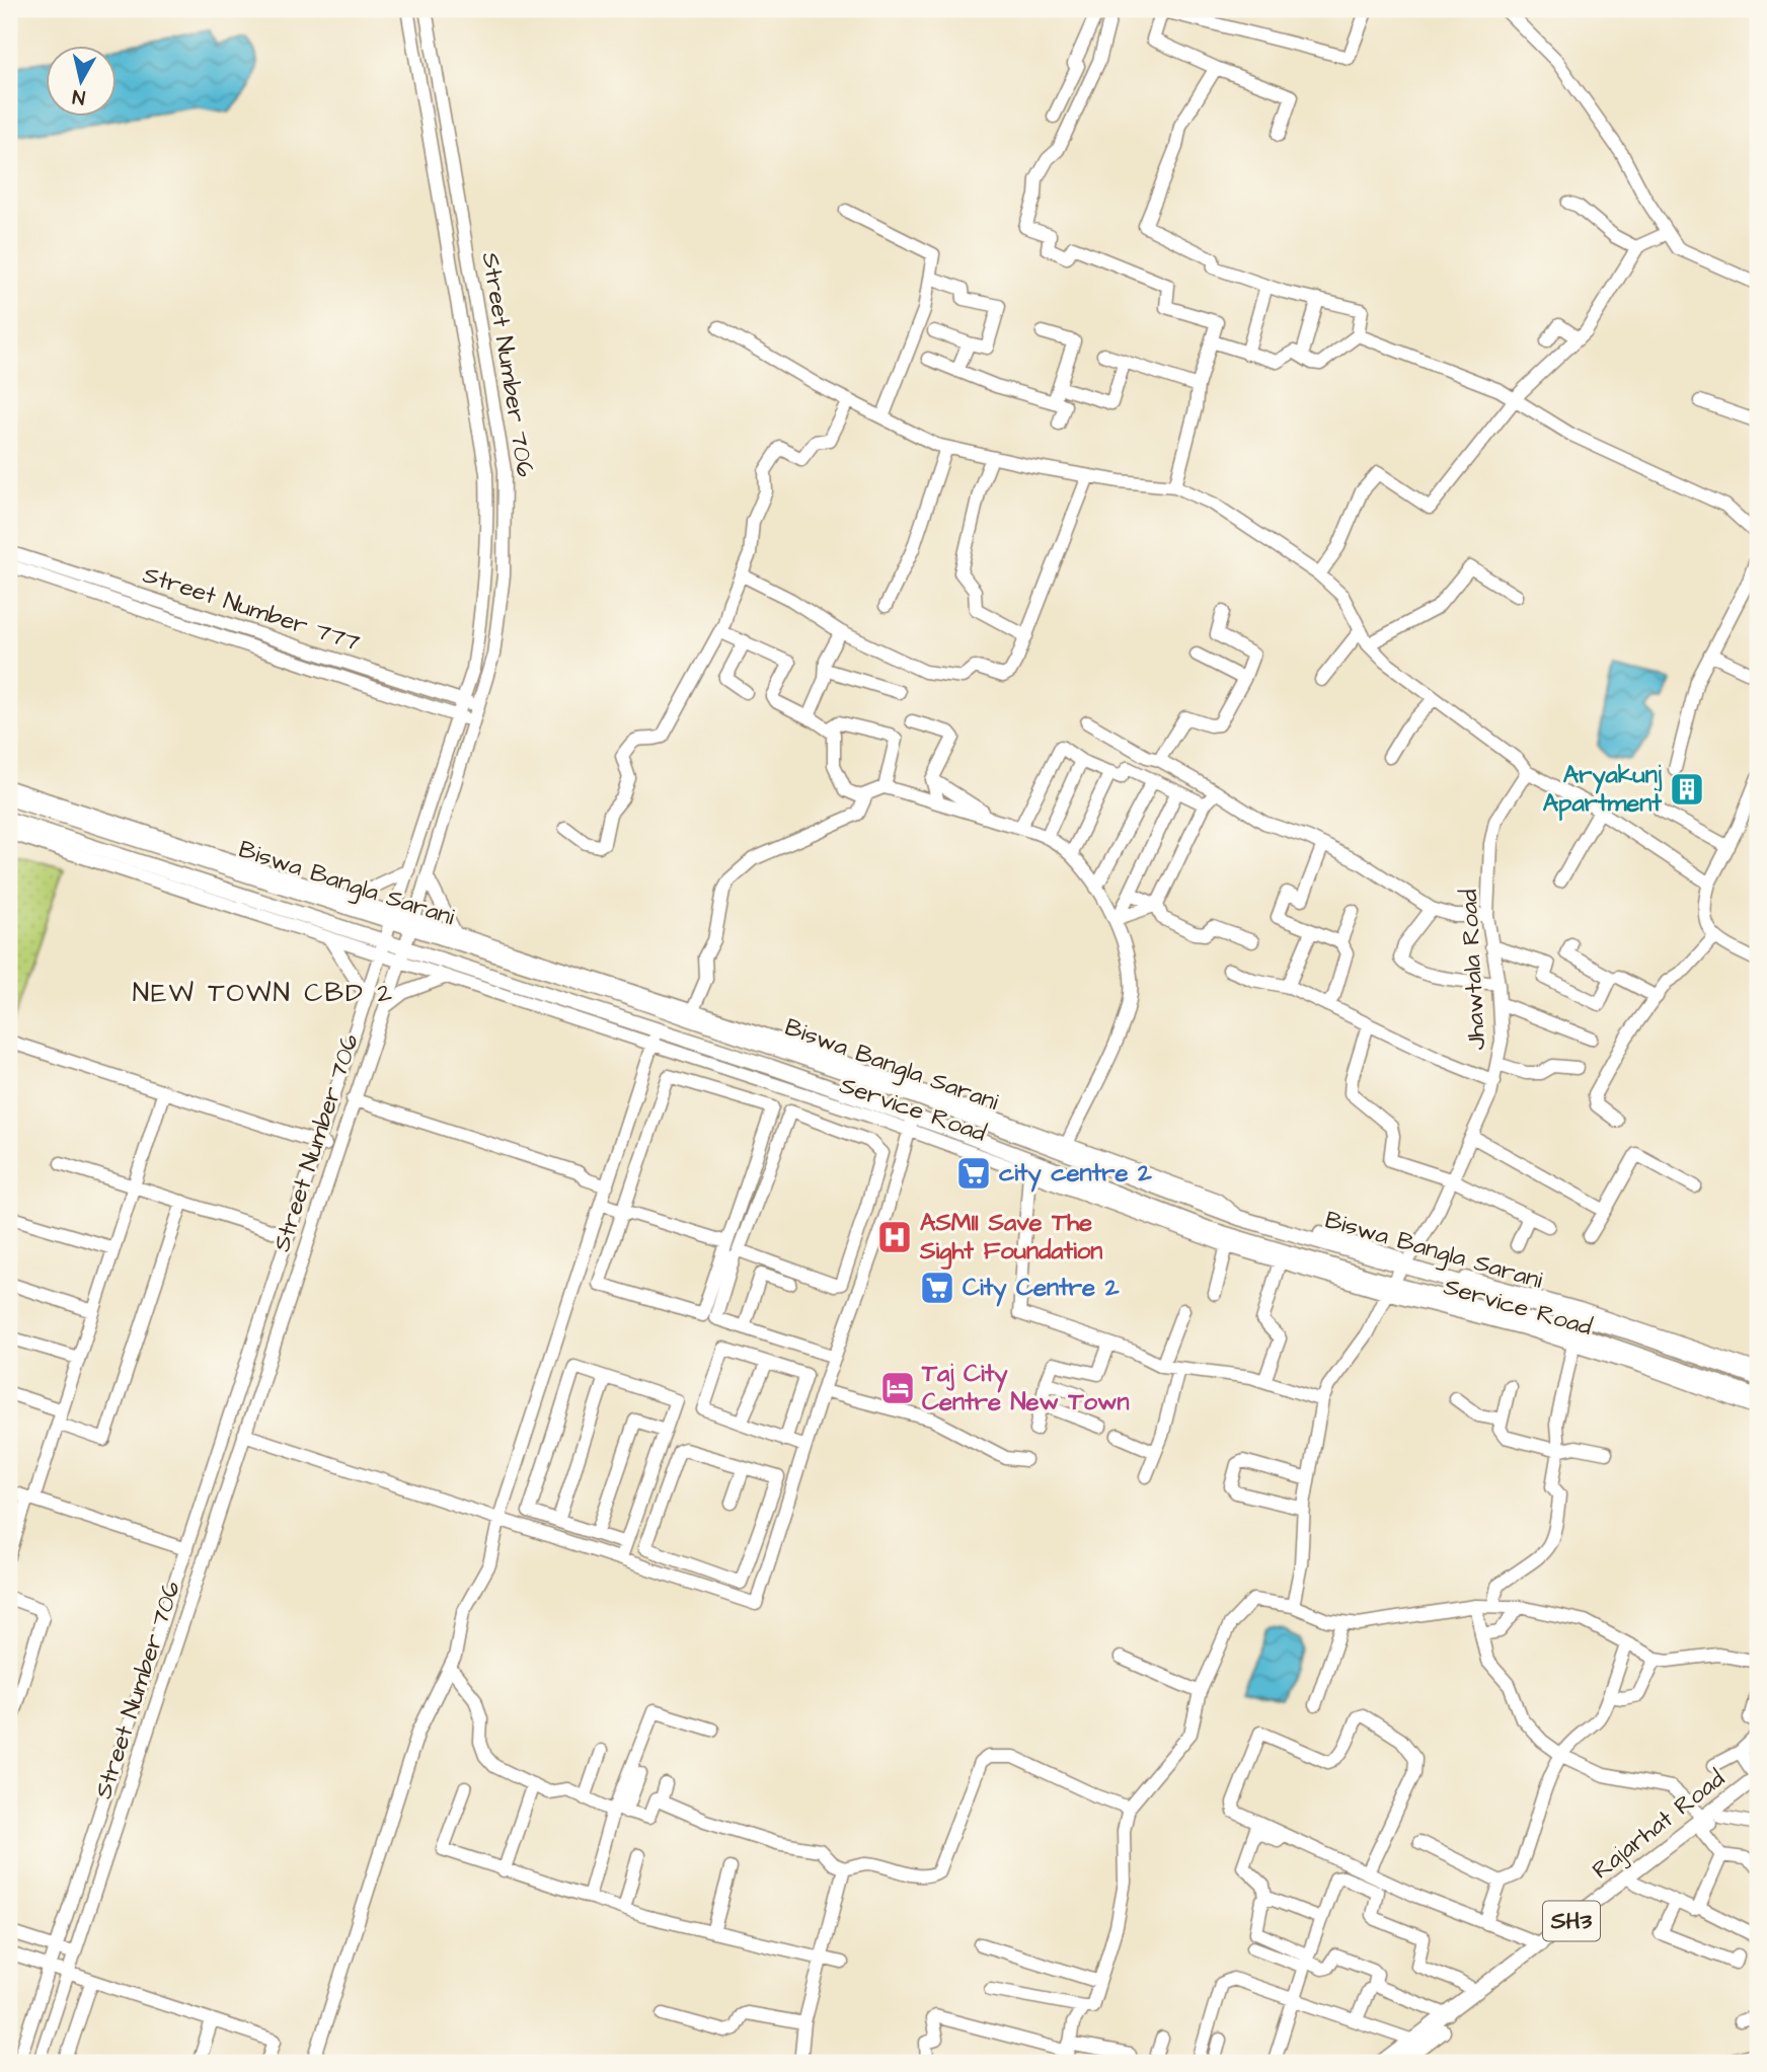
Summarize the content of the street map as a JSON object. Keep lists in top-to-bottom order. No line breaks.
{"streets":{"main road":["Biswa Bangla Sarani","Rajarhat Road","SH3"],"street":["Street Number 706","Street Number 777","Jhawtala Road","Service Road"]},"crossings":[["Street Number 706","Street Number 777"],["Street Number 706","Biswa Bangla Sarani"],["Street Number 706","Service Road"],["Biswa Bangla Sarani","Jhawtala Road"],["Biswa Bangla Sarani","Service Road"],["Jhawtala Road","Service Road"]],"districts":["NEW TOWN CBD 2"],"places":{"building":["Aryakunj Apartment"],"supermarket":["city centre 2","City Centre 2"],"hospital":["ASMII Save The Sight Foundation"],"hotel":["Taj City Centre New Town"]},"north":"bottom"}
